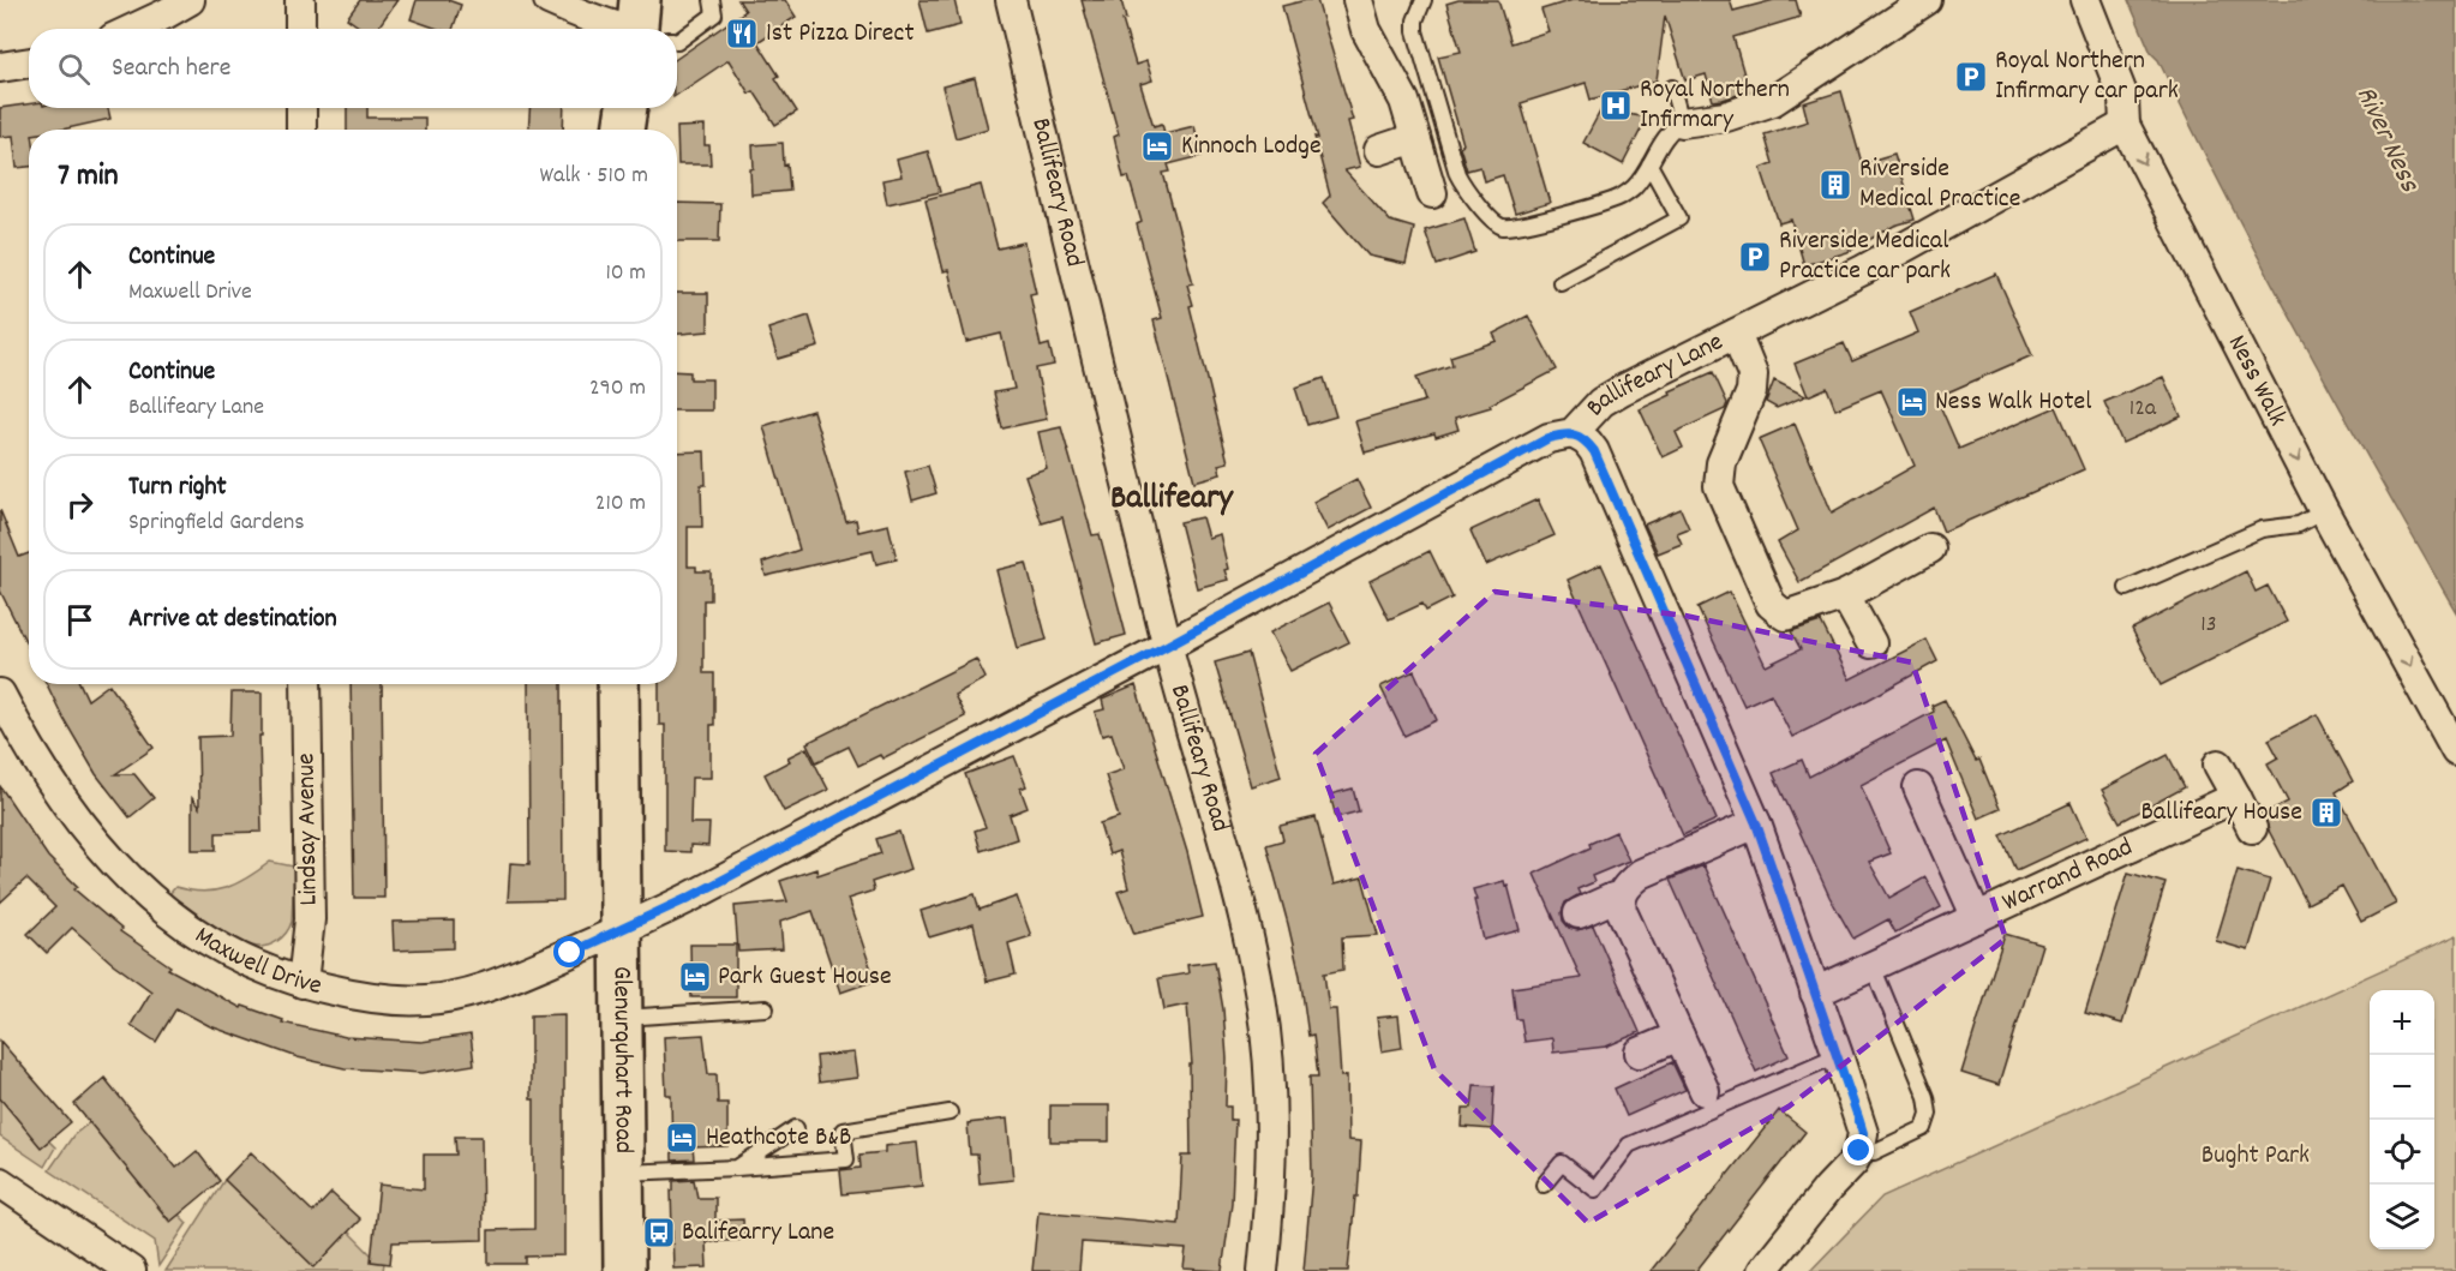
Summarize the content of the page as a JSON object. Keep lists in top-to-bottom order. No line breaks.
{"streets":{"highway":["Glenurquhart Road"],"street":["Ballifeary Road","Ballifeary Lane","Ness Walk","Lindsay Avenue","Warrand Road","Maxwell Drive"]},"crossings":[["Ballifeary Road","Ballifeary Lane"],["Ballifeary Lane","Ness Walk"],["Ballifeary Lane","Maxwell Drive"],["Ballifeary Lane","Glenurquhart Road"],["Lindsay Avenue","Maxwell Drive"],["Maxwell Drive","Glenurquhart Road"]],"one_way":["Ness Walk"],"districts":["Ballifeary"],"water":["River Ness"],"parks":["Bught Park"],"places":{"restaurant":["1st Pizza Direct"],"parking":["Royal Northern Infirmary car park","Riverside Medical Practice car park"],"hospital":["Royal Northern Infirmary"],"hotel":["Kinnoch Lodge","Ness Walk Hotel","Park Guest House","Heathcote B&B"],"building":["Riverside Medical Practice","Ballifeary House"],"bus stop":["Balifearry Lane"]},"house_numbers":["12a","13"],"page":{"search":"Search here","heading":["7 min","Walk · 510 m"],"list":[["Continue","Maxwell Drive","10 m"],["Continue","Ballifeary Lane","290 m"],["Turn right","Springfield Gardens","210 m"],"Arrive at destination"],"map_buttons":["+","−"]}}
